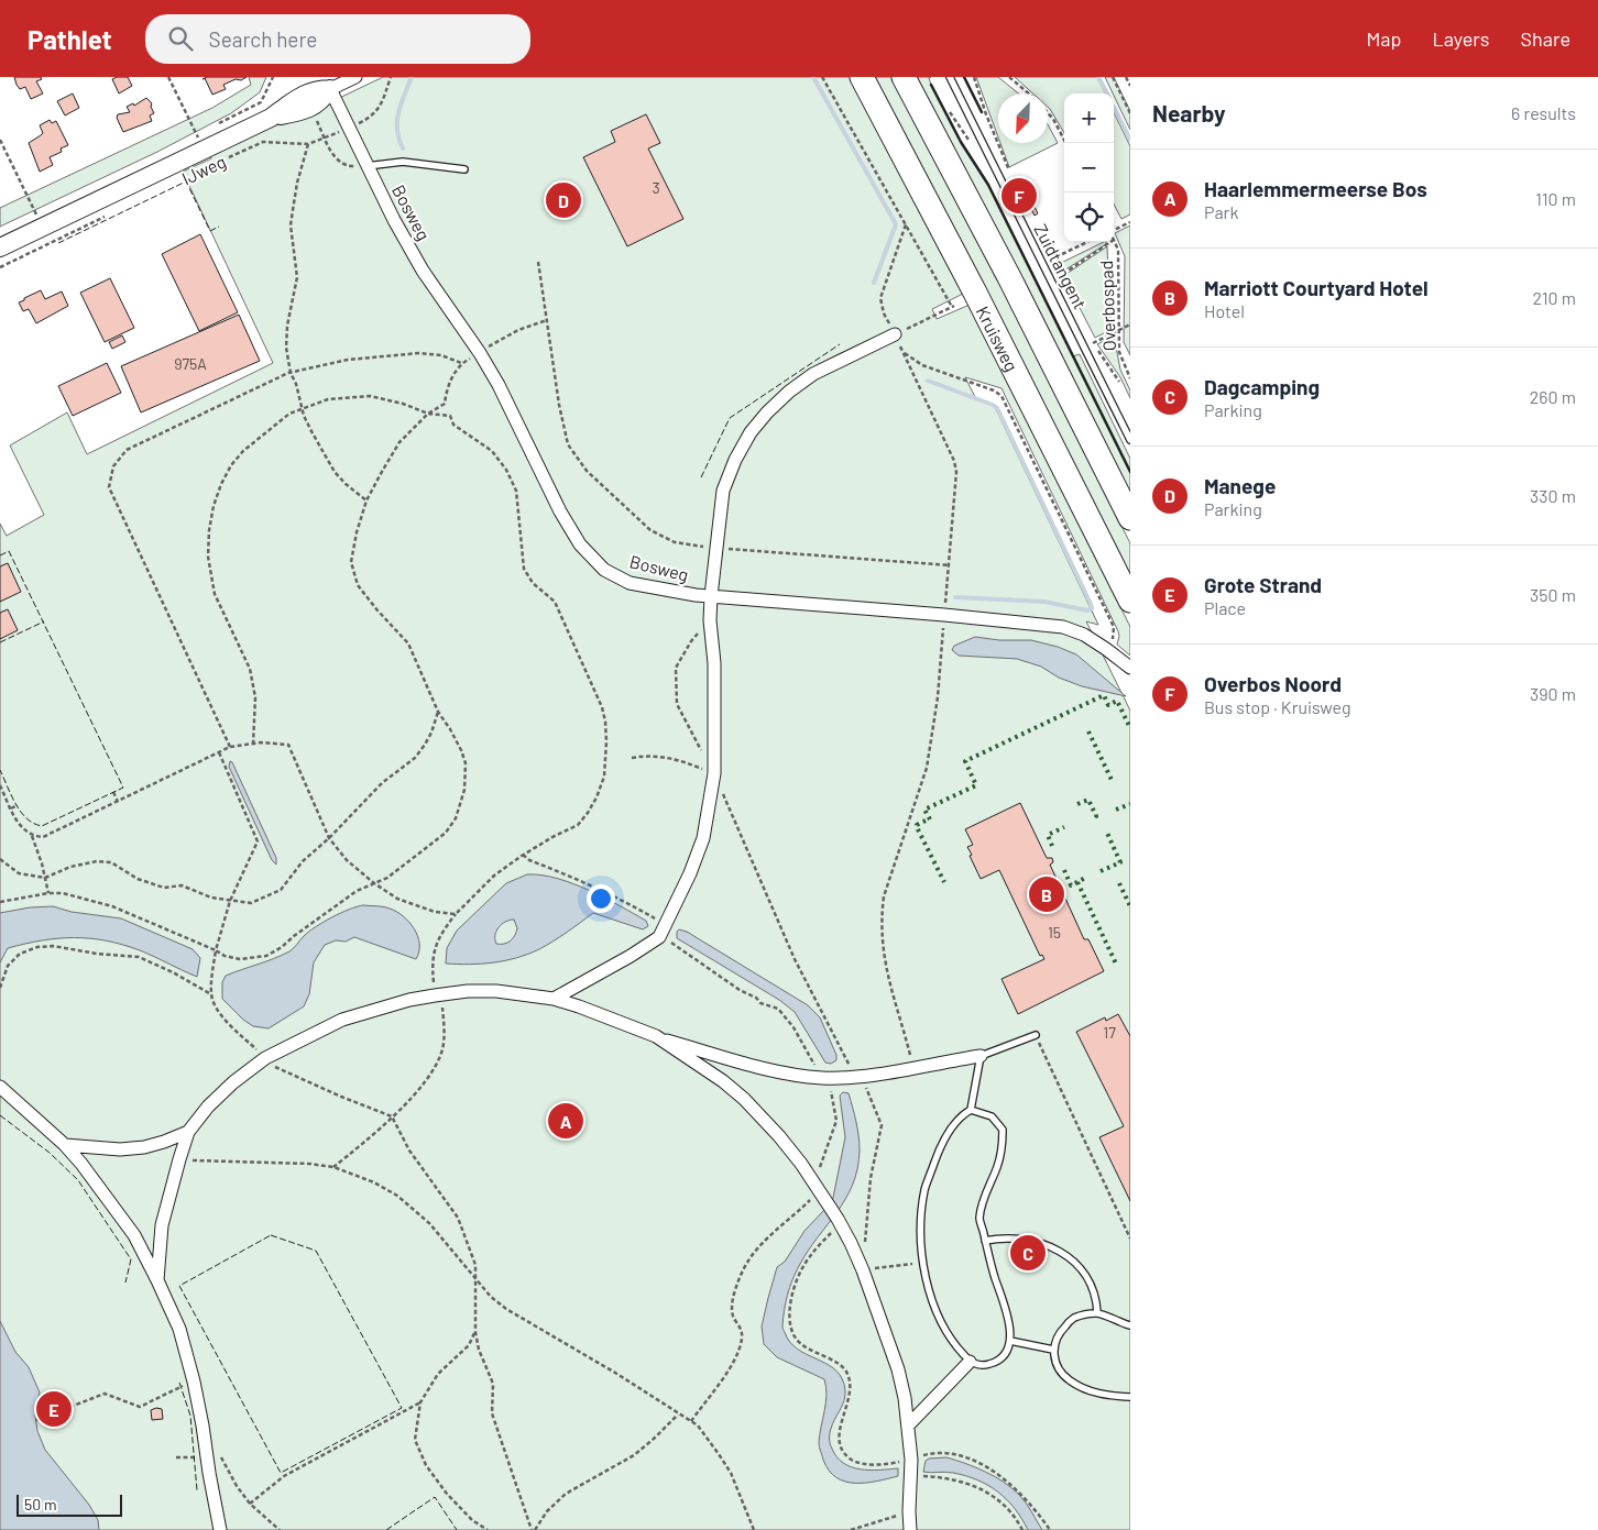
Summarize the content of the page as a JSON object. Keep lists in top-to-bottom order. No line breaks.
{"streets":{"highway":["Kruisweg"],"street":["IJweg","Bosweg"],"lane":["Zuidtangent"],"path":["Overbospad"]},"crossings":[["IJweg","Bosweg"]],"house_numbers":["3","975A","15","17"],"scale_bar":"50 m","north":"bottom left","page":{"header":"Pathlet","search":"Search here","nav":["Map","Layers","Share"],"heading":["Nearby","6 results"],"map_buttons":["+","−"],"list":[{"mark":"A","name":"Haarlemmermeerse Bos","note":"Park","value":"110 m"},{"mark":"B","name":"Marriott Courtyard Hotel","note":"Hotel","value":"210 m"},{"mark":"C","name":"Dagcamping","note":"Parking","value":"260 m"},{"mark":"D","name":"Manege","note":"Parking","value":"330 m"},{"mark":"E","name":"Grote Strand","note":"Place","value":"350 m"},{"mark":"F","name":"Overbos Noord","note":"Bus stop · Kruisweg","value":"390 m"}],"pins":["F","D","B","A","C","E"],"scale":"50 m"}}
